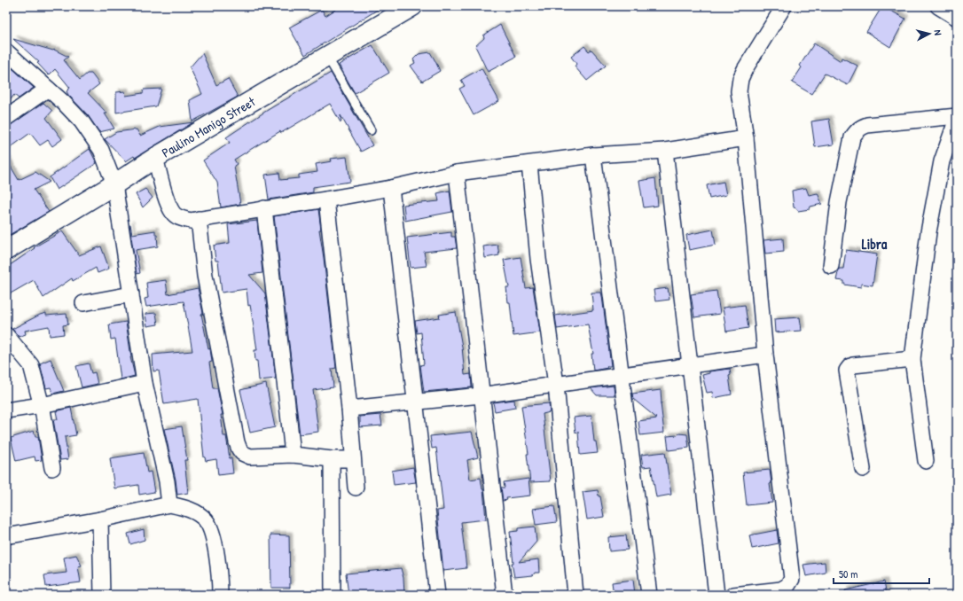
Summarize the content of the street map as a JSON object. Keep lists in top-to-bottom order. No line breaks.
{"streets":{"street":["Paulino Manigo Street"]},"districts":["Libra"],"scale_bar":"50 m","north":"right"}
